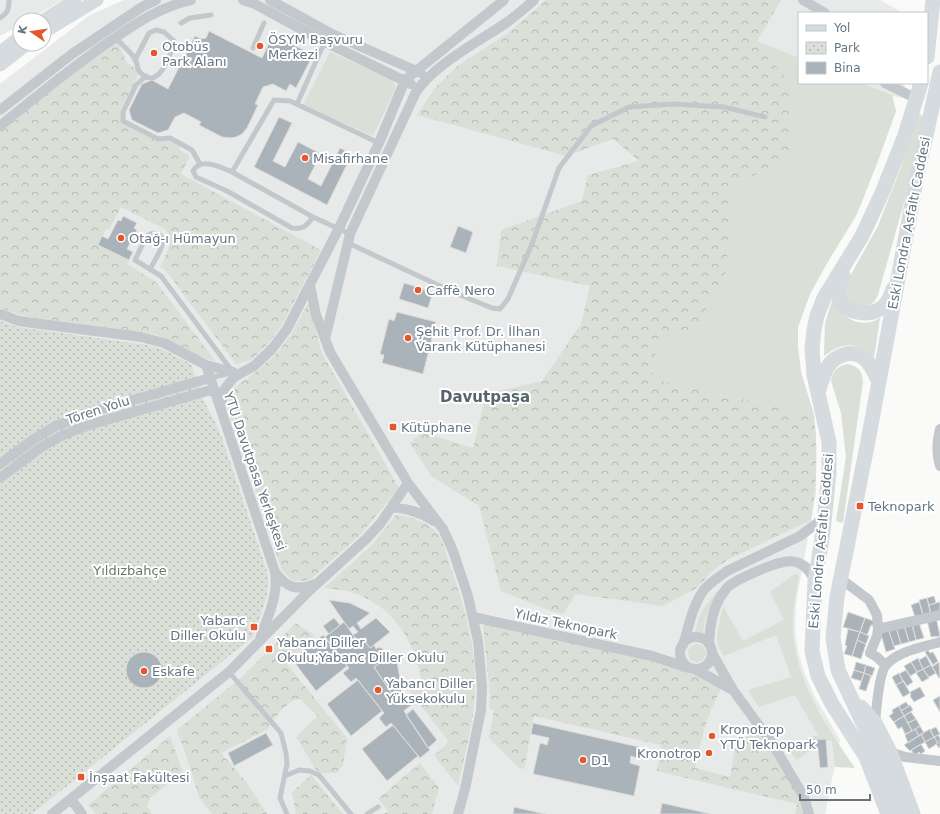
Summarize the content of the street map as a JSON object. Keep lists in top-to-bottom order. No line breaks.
{"streets":{"main road":["Eski Londra Asfaltı Caddesi"],"street":["Tören Yolu","YTU Davutpasa Yerleşkesi","Yıldız Teknopark"]},"crossings":[["Tören Yolu","YTU Davutpasa Yerleşkesi"]],"districts":["Davutpaşa"],"parks":["Yıldızbahçe"],"places":{"other":["ÖSYM Başvuru Merkezi","Otobüs Park Alanı","Misafirhane","Otağ-ı Hümayun","Caffè Nero","Şehit Prof. Dr. İlhan Varank Kütüphanesi","Eskafe","Yabancı Diller Yüksekokulu","Kronotrop YTÜ Teknopark","Kronotrop","D1"],"transit":["Kütüphane","Teknopark","Yabanc Diller Okulu","Yabancı Diller Okulu;Yabanc Diller Okulu","İnşaat Fakültesi"]},"legend":["Yol","Park","Bina"],"scale_bar":"50 m","north":"left"}
